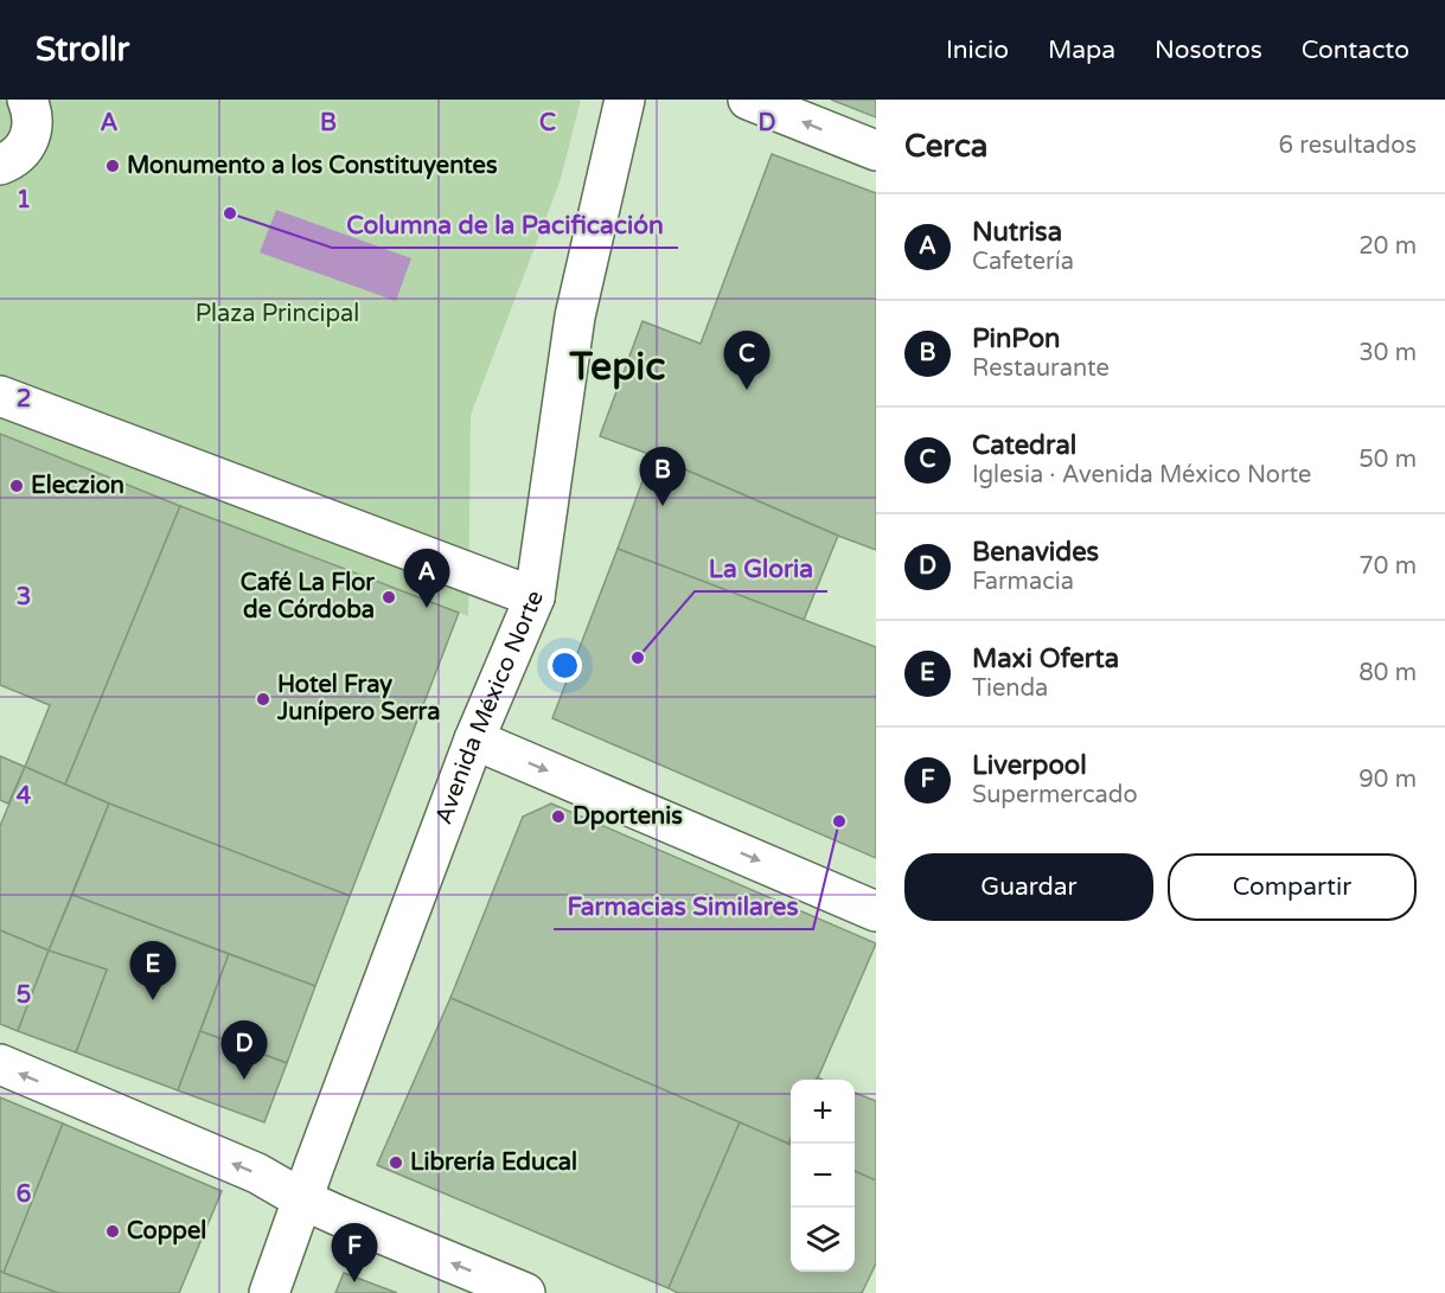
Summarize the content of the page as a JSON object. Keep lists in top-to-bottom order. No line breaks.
{"streets":{"street":["Avenida México Norte"]},"districts":["Tepic"],"parks":["Plaza Principal"],"places":["Monumento a los Constituyentes","Columna de la Pacificación","Eleczion","Café La Flor de Córdoba","La Gloria","Hotel Fray Junípero Serra","Dportenis","Farmacias Similares","Librería Educal","Coppel"],"page":{"header":"Strollr","nav":["Inicio","Mapa","Nosotros","Contacto"],"heading":["Cerca","6 resultados"],"list":[{"mark":"A","name":"Nutrisa","note":"Cafetería","value":"20 m"},{"mark":"B","name":"PinPon","note":"Restaurante","value":"30 m"},{"mark":"C","name":"Catedral","note":"Iglesia · Avenida México Norte","value":"50 m"},{"mark":"D","name":"Benavides","note":"Farmacia","value":"70 m"},{"mark":"E","name":"Maxi Oferta","note":"Tienda","value":"80 m"},{"mark":"F","name":"Liverpool","note":"Supermercado","value":"90 m"}],"pins":["C","B","A","E","D","F"],"buttons":["Guardar","Compartir"],"map_buttons":["+","−"]},"grid":{"columns":["A","B","C","D"],"rows":["1","2","3","4","5","6"]}}
